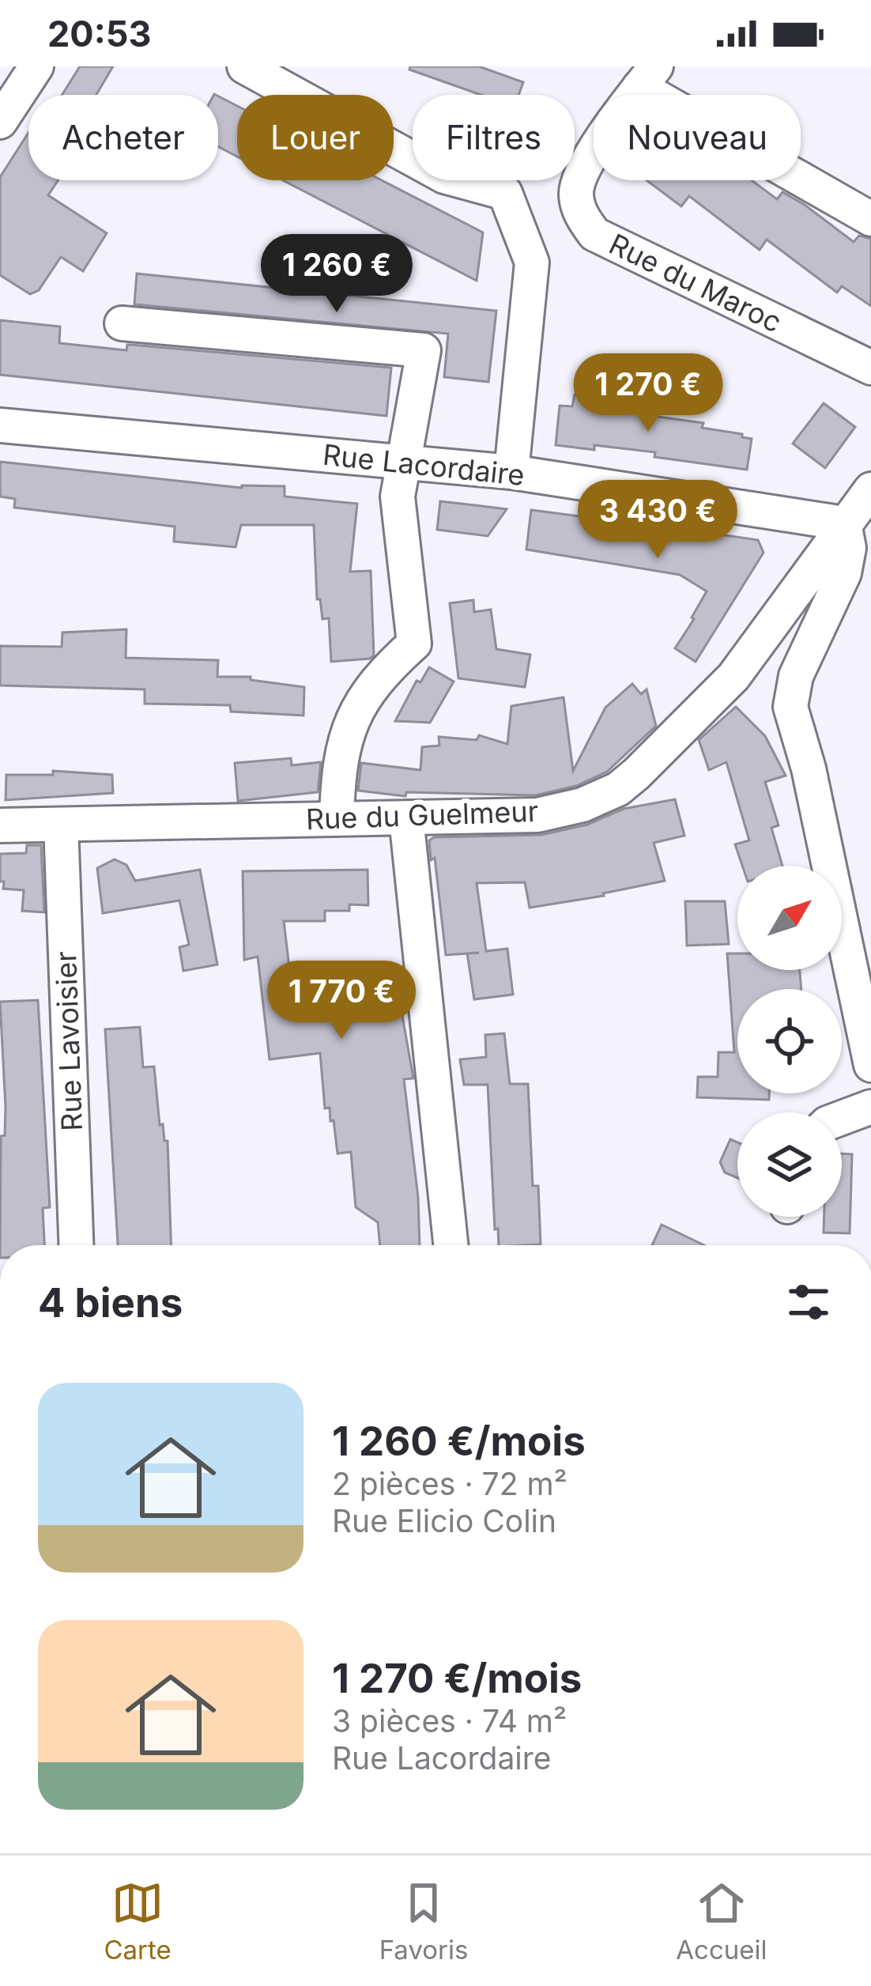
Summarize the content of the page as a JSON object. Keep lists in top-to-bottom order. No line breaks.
{"streets":{"street":["Rue du Maroc","Rue Lacordaire","Rue du Guelmeur","Rue Lavoisier"]},"crossings":[["Rue Lacordaire","Rue du Guelmeur"],["Rue du Guelmeur","Rue Lavoisier"]],"north":"top right","page":{"status":"20:53","chip":["Acheter","Louer","Filtres","Nouveau"],"price":["1 260 €","1 270 €","3 430 €","1 770 €"],"heading":"4 biens","list":[{"name":"1 260 €/mois","note":"2 pièces · 72 m² · Rue Elicio Colin"},{"name":"1 270 €/mois","note":"3 pièces · 74 m² · Rue Lacordaire"}],"tabs":["Carte","Favoris","Accueil"]}}
